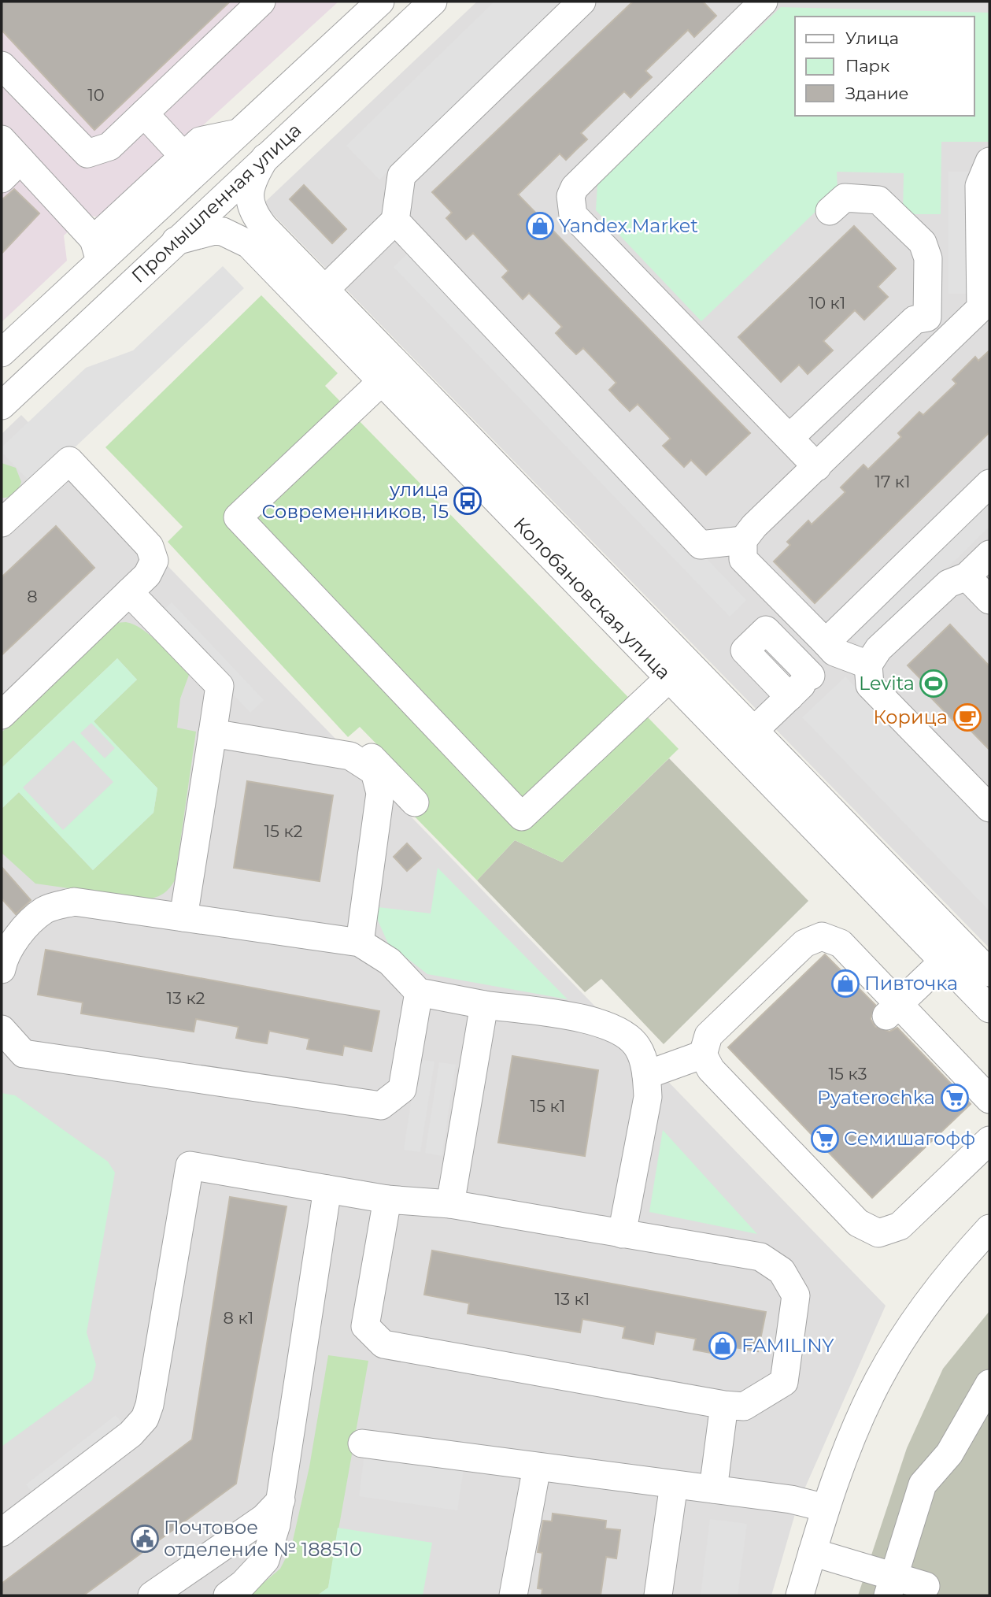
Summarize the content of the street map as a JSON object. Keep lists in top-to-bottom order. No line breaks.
{"streets":{"street":["Промышленная улица","Колобановская улица"]},"crossings":[["Промышленная улица","Колобановская улица"]],"places":{"shop":["Yandex.Market","Пивточка","FAMILINY"],"bus stop":["улица Современников, 15"],"sports":["Levita"],"cafe":["Корица"],"supermarket":["Pyaterochka","Семишагофф"],"public building":["Почтовое отделение № 188510"]},"house_numbers":["10","10 к1","17 к1","8","15 к2","13 к2","15 к3","15 к1","13 к1","8 к1"],"legend":["Улица","Парк","Здание"]}
